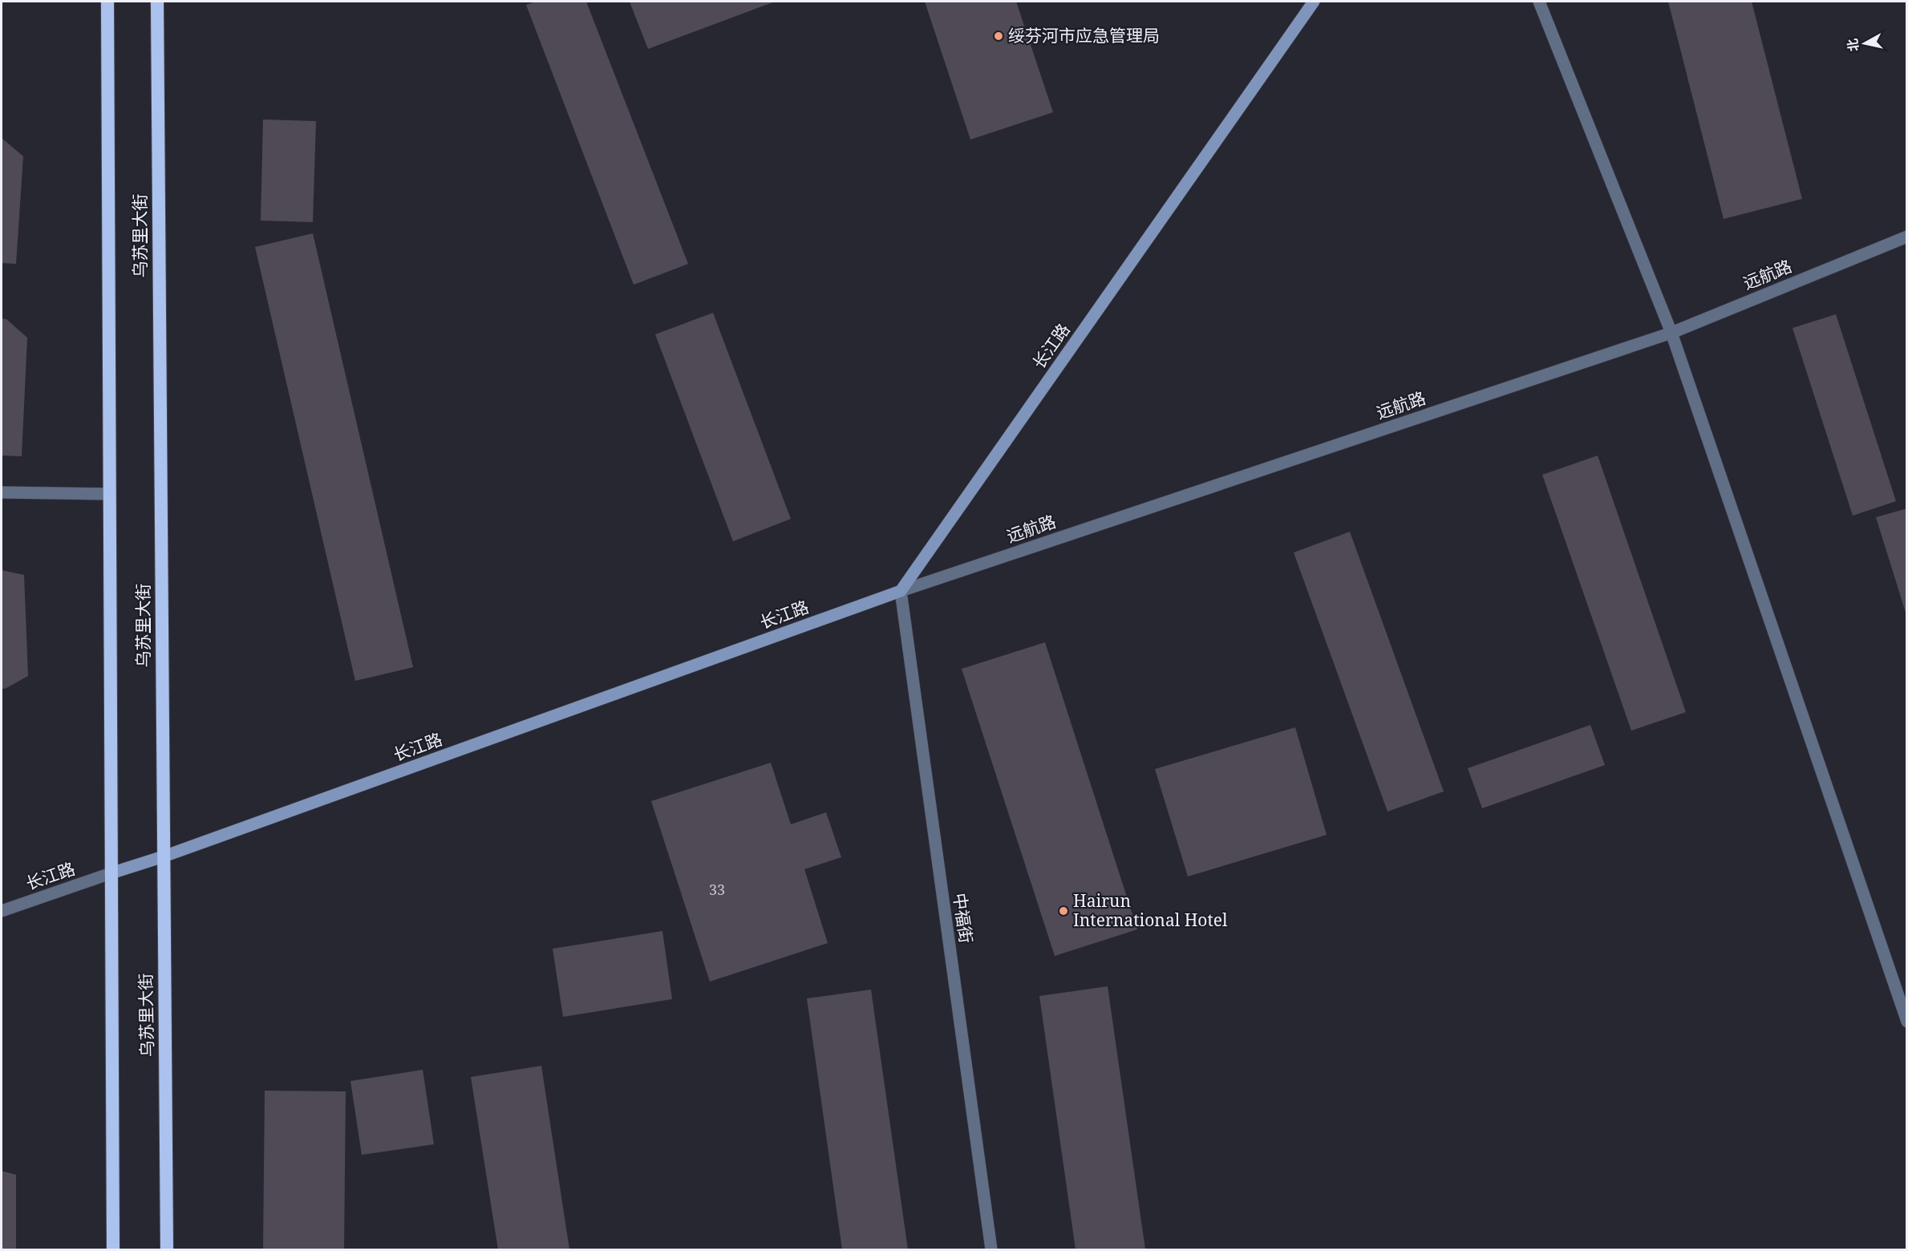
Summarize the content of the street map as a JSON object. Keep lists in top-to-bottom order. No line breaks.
{"streets":{"highway":["乌苏里大街"],"main road":["长江路"],"street":["远航路","中福街"]},"crossings":[["乌苏里大街","长江路"],["远航路","长江路"],["远航路","中福街"],["长江路","中福街"]],"places":["绥芬河市应急管理局","Hairun International Hotel"],"house_numbers":["33"],"north":"left"}
